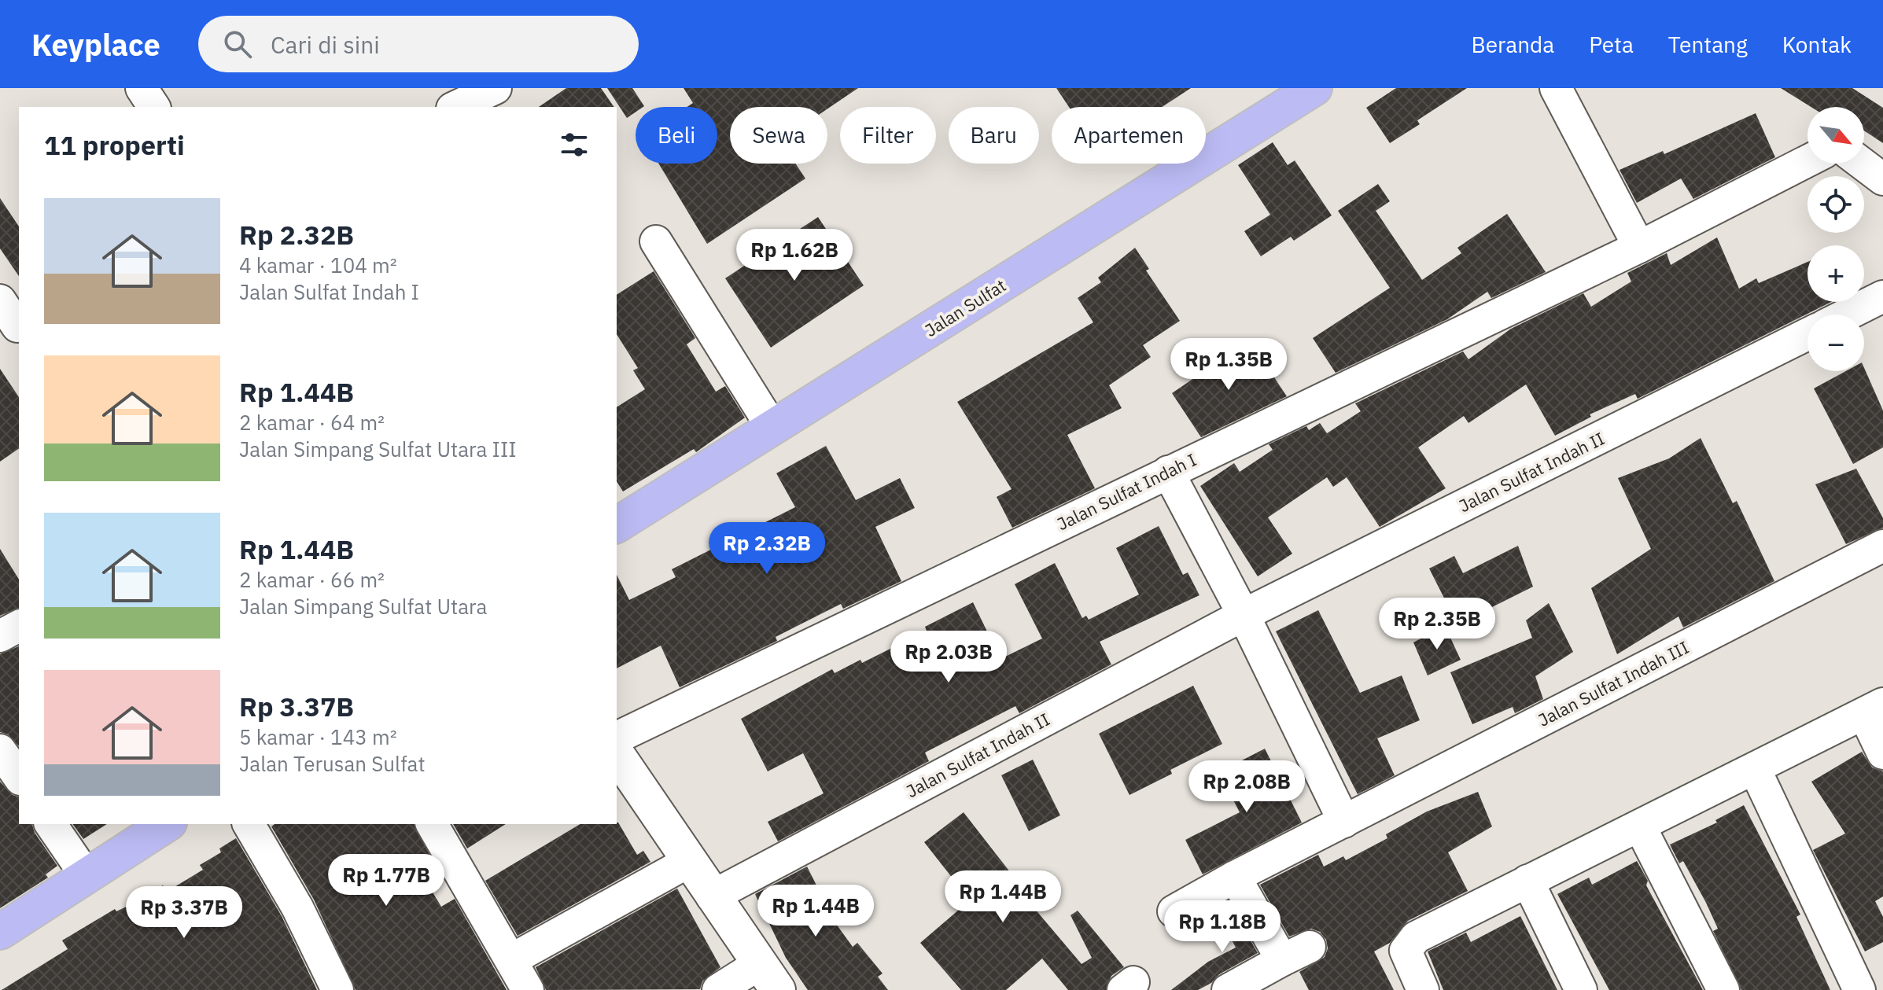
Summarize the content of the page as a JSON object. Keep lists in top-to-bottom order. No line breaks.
{"streets":{"main road":["Jalan Sulfat"],"street":["Jalan Sulfat Indah II","Jalan Sulfat Indah I","Jalan Sulfat Indah III"]},"north":"bottom right","page":{"header":"Keyplace","search":"Cari di sini","nav":["Beranda","Peta","Tentang","Kontak"],"map_buttons":["+","−"],"chip":["Beli","Sewa","Filter","Baru","Apartemen"],"heading":"11 properti","list":[{"name":"Rp 2.32B","note":"4 kamar · 104 m² · Jalan Sulfat Indah I"},{"name":"Rp 1.44B","note":"2 kamar · 64 m² · Jalan Simpang Sulfat Utara III"},{"name":"Rp 1.44B","note":"2 kamar · 66 m² · Jalan Simpang Sulfat Utara"},{"name":"Rp 3.37B","note":"5 kamar · 143 m² · Jalan Terusan Sulfat"}],"price":["Rp 1.62B","Rp 1.35B","Rp 2.32B","Rp 2.35B","Rp 2.03B","Rp 2.08B","Rp 1.77B","Rp 1.44B","Rp 1.44B","Rp 3.37B","Rp 1.18B"]}}
